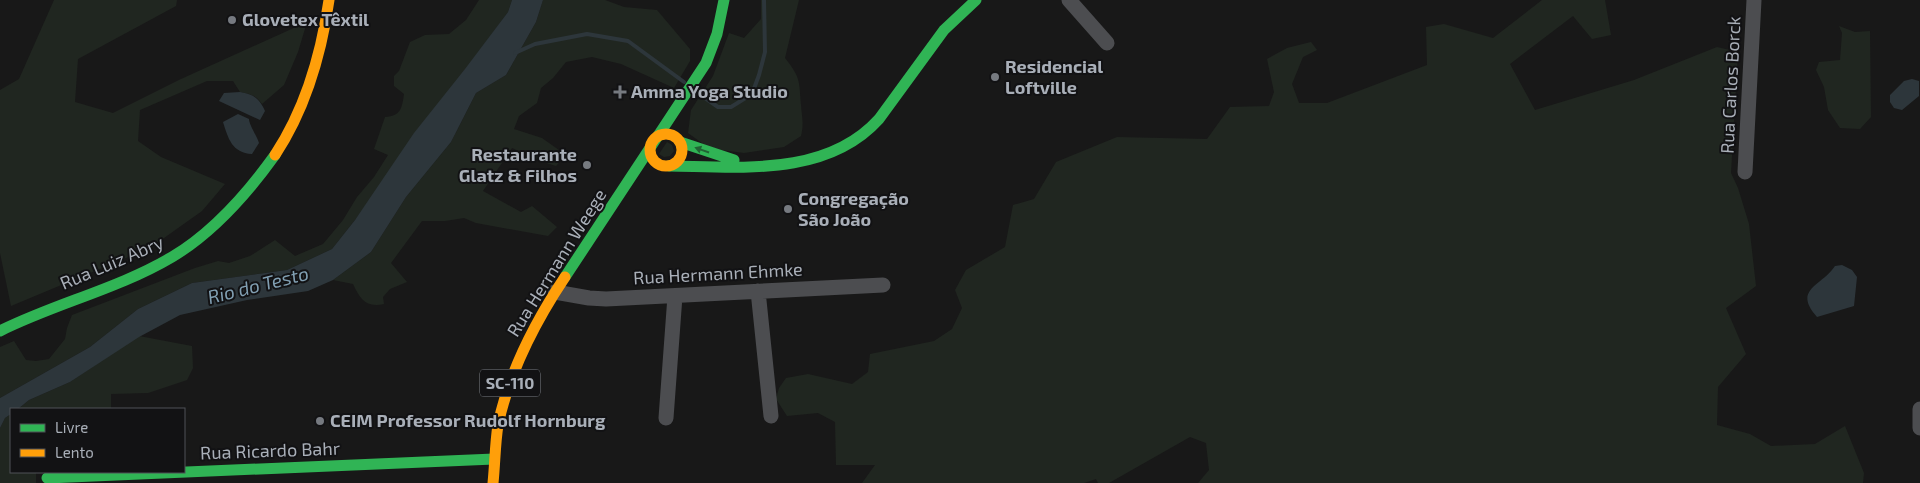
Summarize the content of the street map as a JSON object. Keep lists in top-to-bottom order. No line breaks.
{"streets":{"street":["Rua Carlos Borck","Rua Luiz Abry","Rua Hermann Weege","Rua Hermann Ehmke","SC-110","Rua Ricardo Bahr"]},"crossings":[["Rua Hermann Weege","Rua Hermann Ehmke"],["Rua Hermann Weege","Rua Ricardo Bahr"]],"water":["Rio do Testo"],"places":{"other":["Glovetex Têxtil","Residencial Loftville","Restaurante Glatz & Filhos","Congregação São João","CEIM Professor Rudolf Hornburg"],"health":["Amma Yoga Studio"]},"legend":["Livre","Lento"]}
